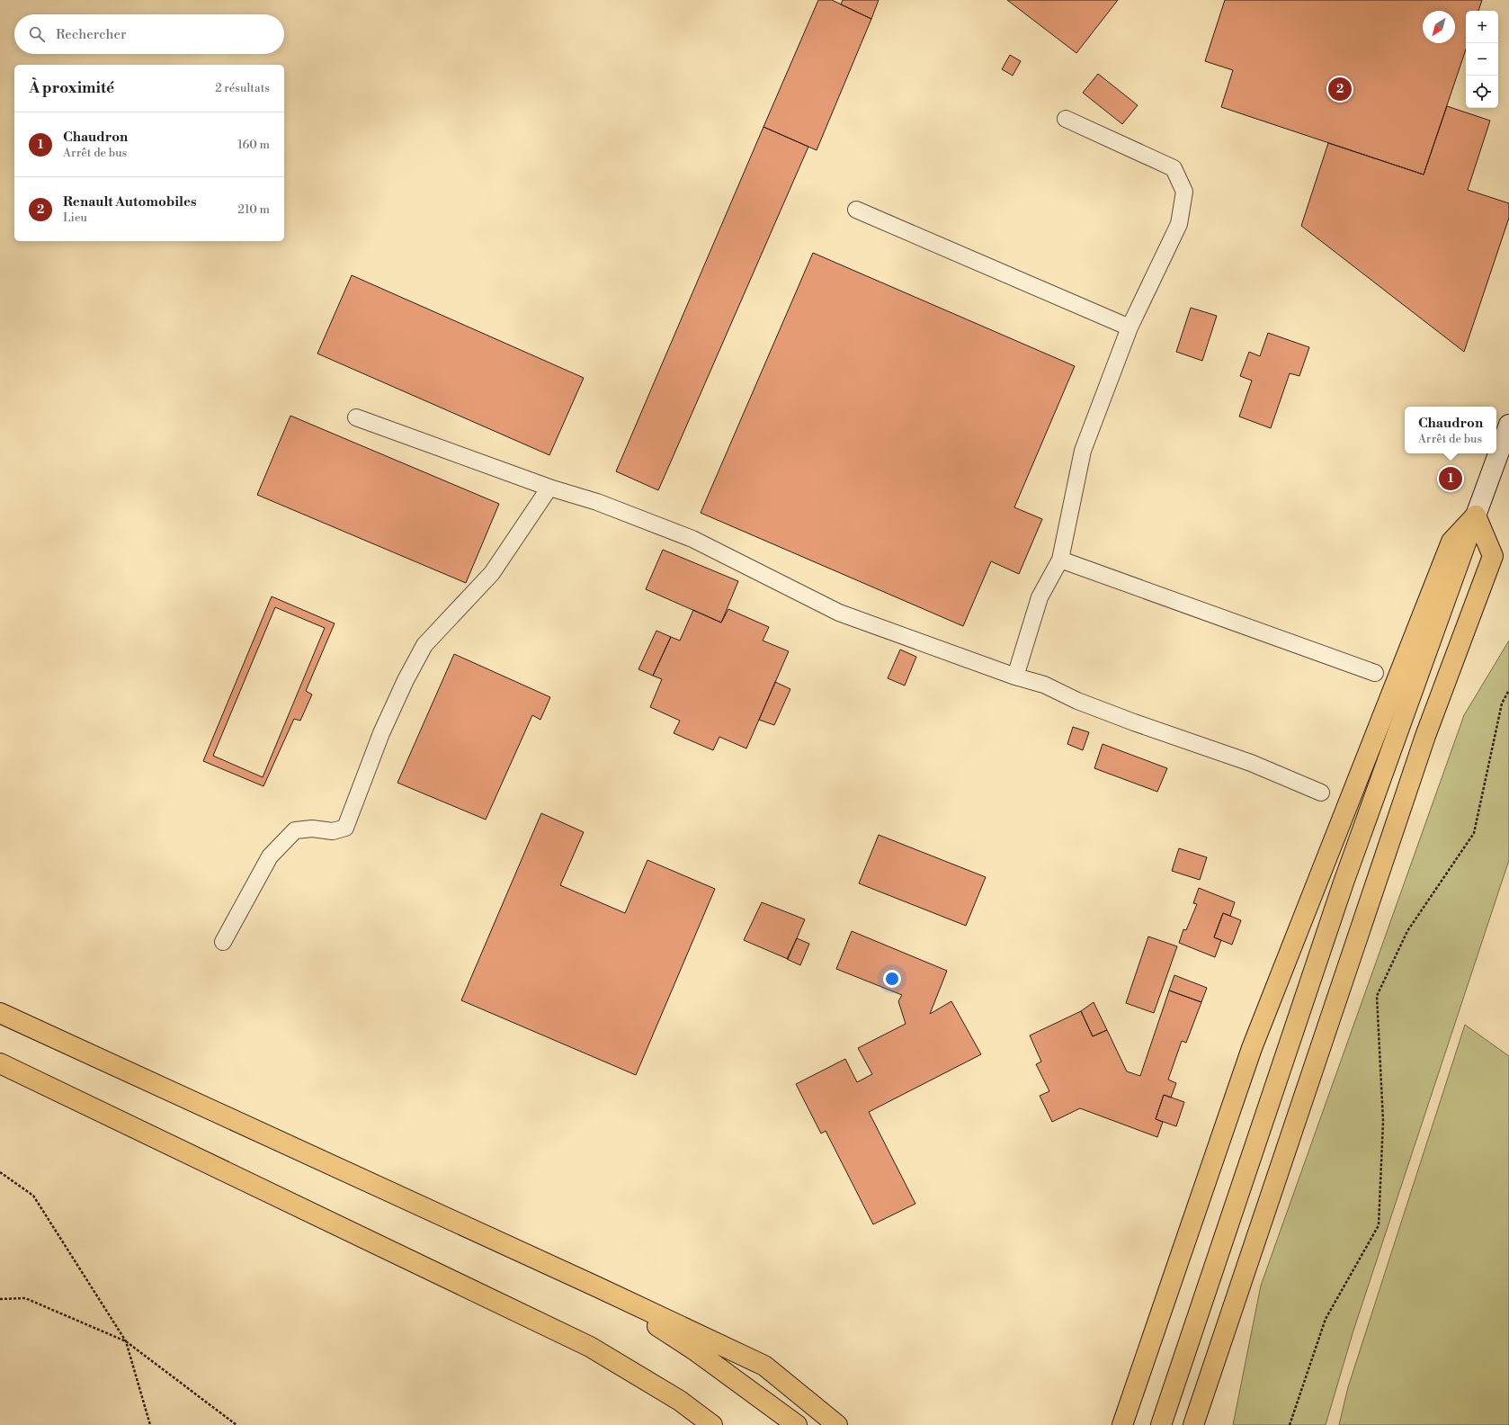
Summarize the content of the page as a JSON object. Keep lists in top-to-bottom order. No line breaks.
{"north":"bottom left","page":{"map_buttons":["+","−"],"search":"Rechercher","heading":["À proximité","2 résultats"],"pins":["2","1"],"list":[{"mark":"1","name":"Chaudron","note":"Arrêt de bus","value":"160 m"},{"mark":"2","name":"Renault Automobiles","note":"Lieu","value":"210 m"}],"popup":["Chaudron","Arrêt de bus"]}}
